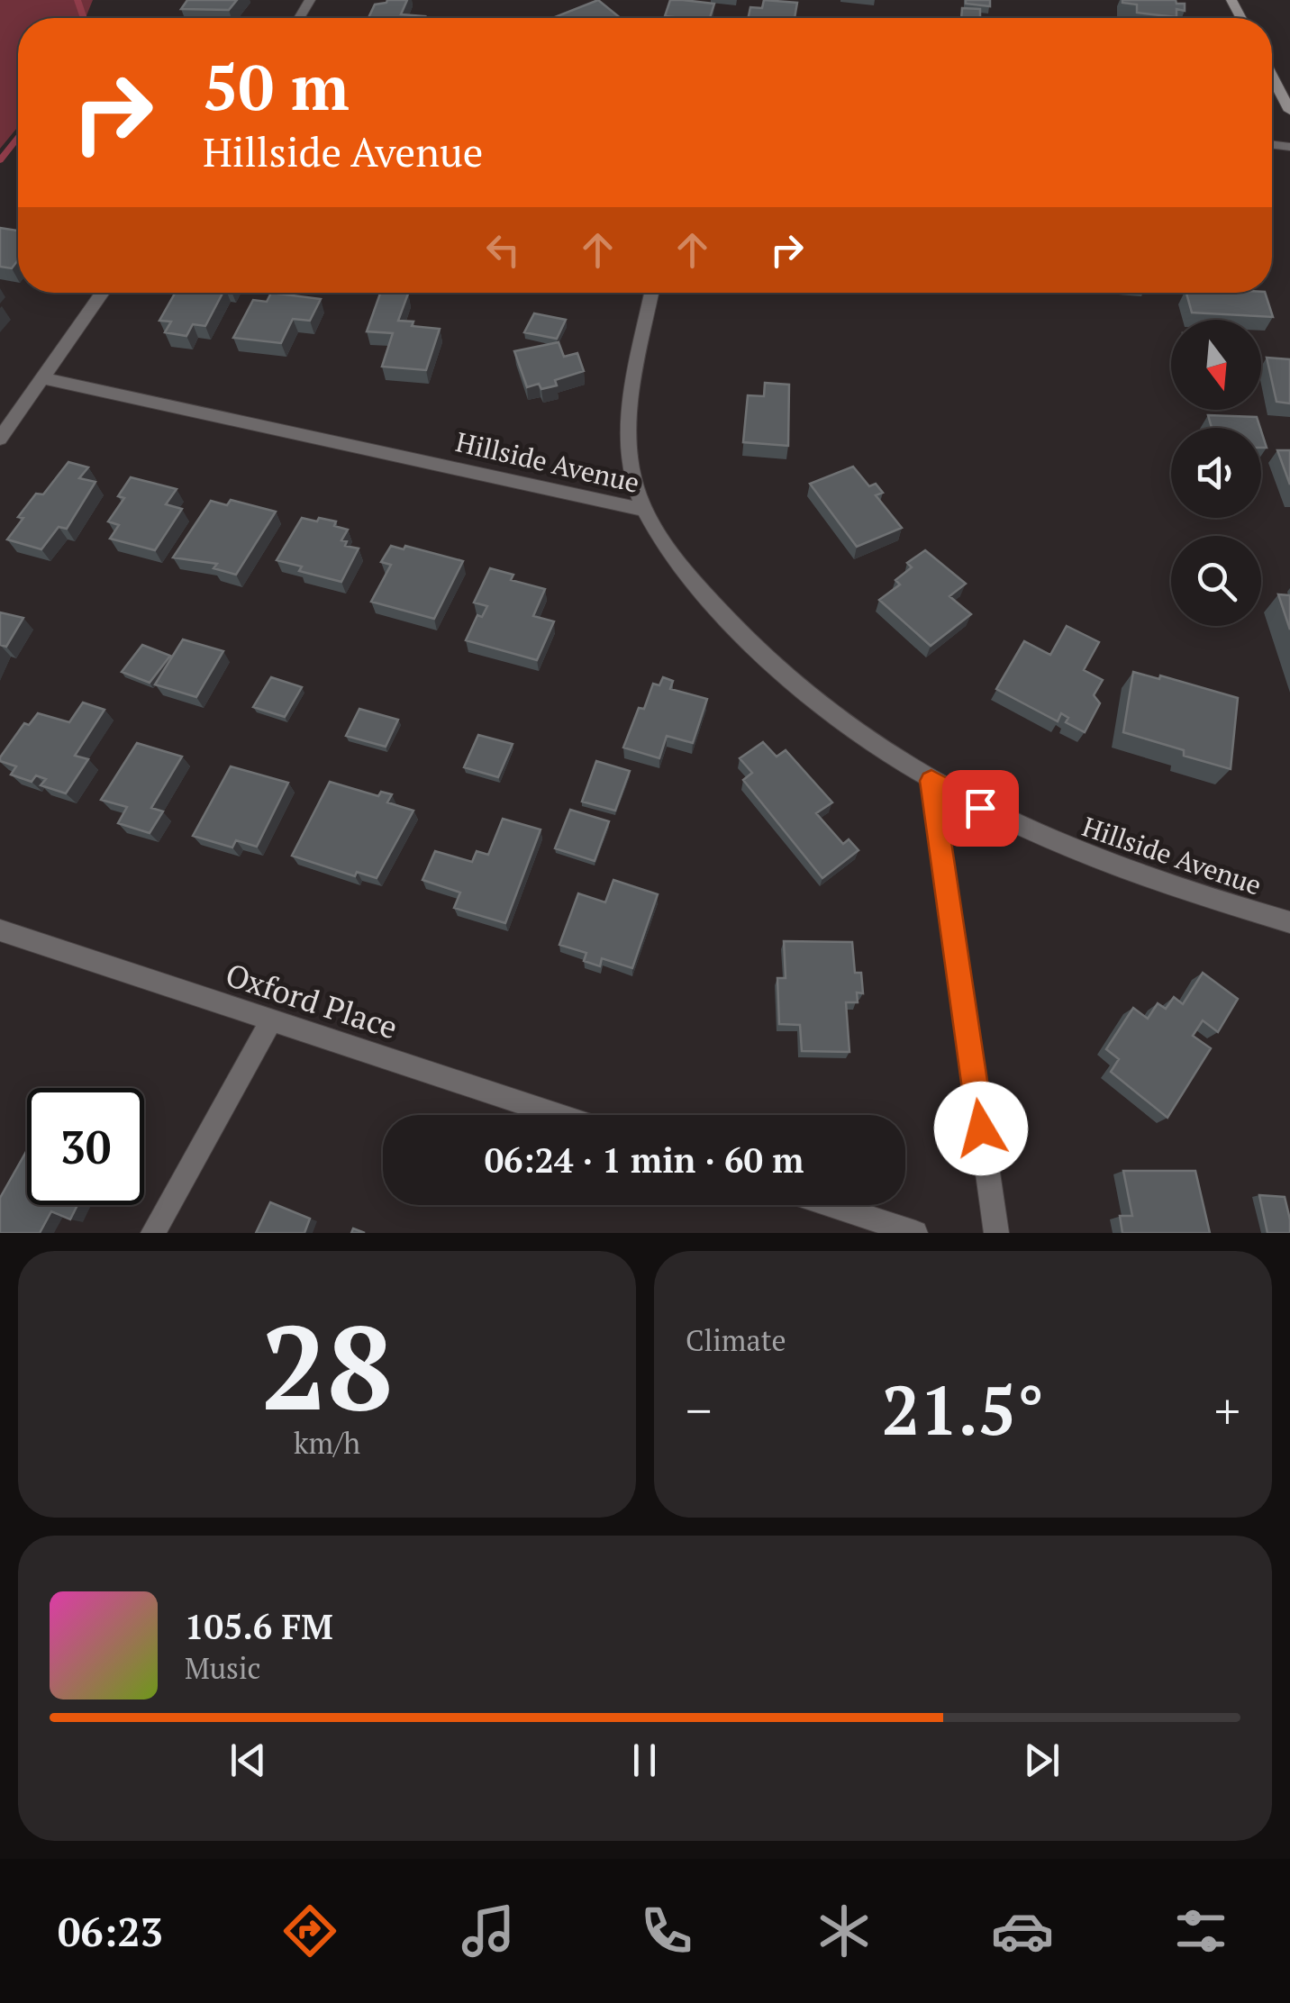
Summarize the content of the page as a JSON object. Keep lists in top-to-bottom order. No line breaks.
{"streets":{"street":["Hillside Avenue","Oxford Place"]},"north":"bottom","page":{"turn":["50 m","Hillside Avenue"],"limit":"30","trip":"06:24 · 1 min · 60 m","tile":[["28","km/h"],"Climate"],"heat":["−","21.5°","+"],"song":["105.6 FM","Music"],"tabs":"06:23"}}
